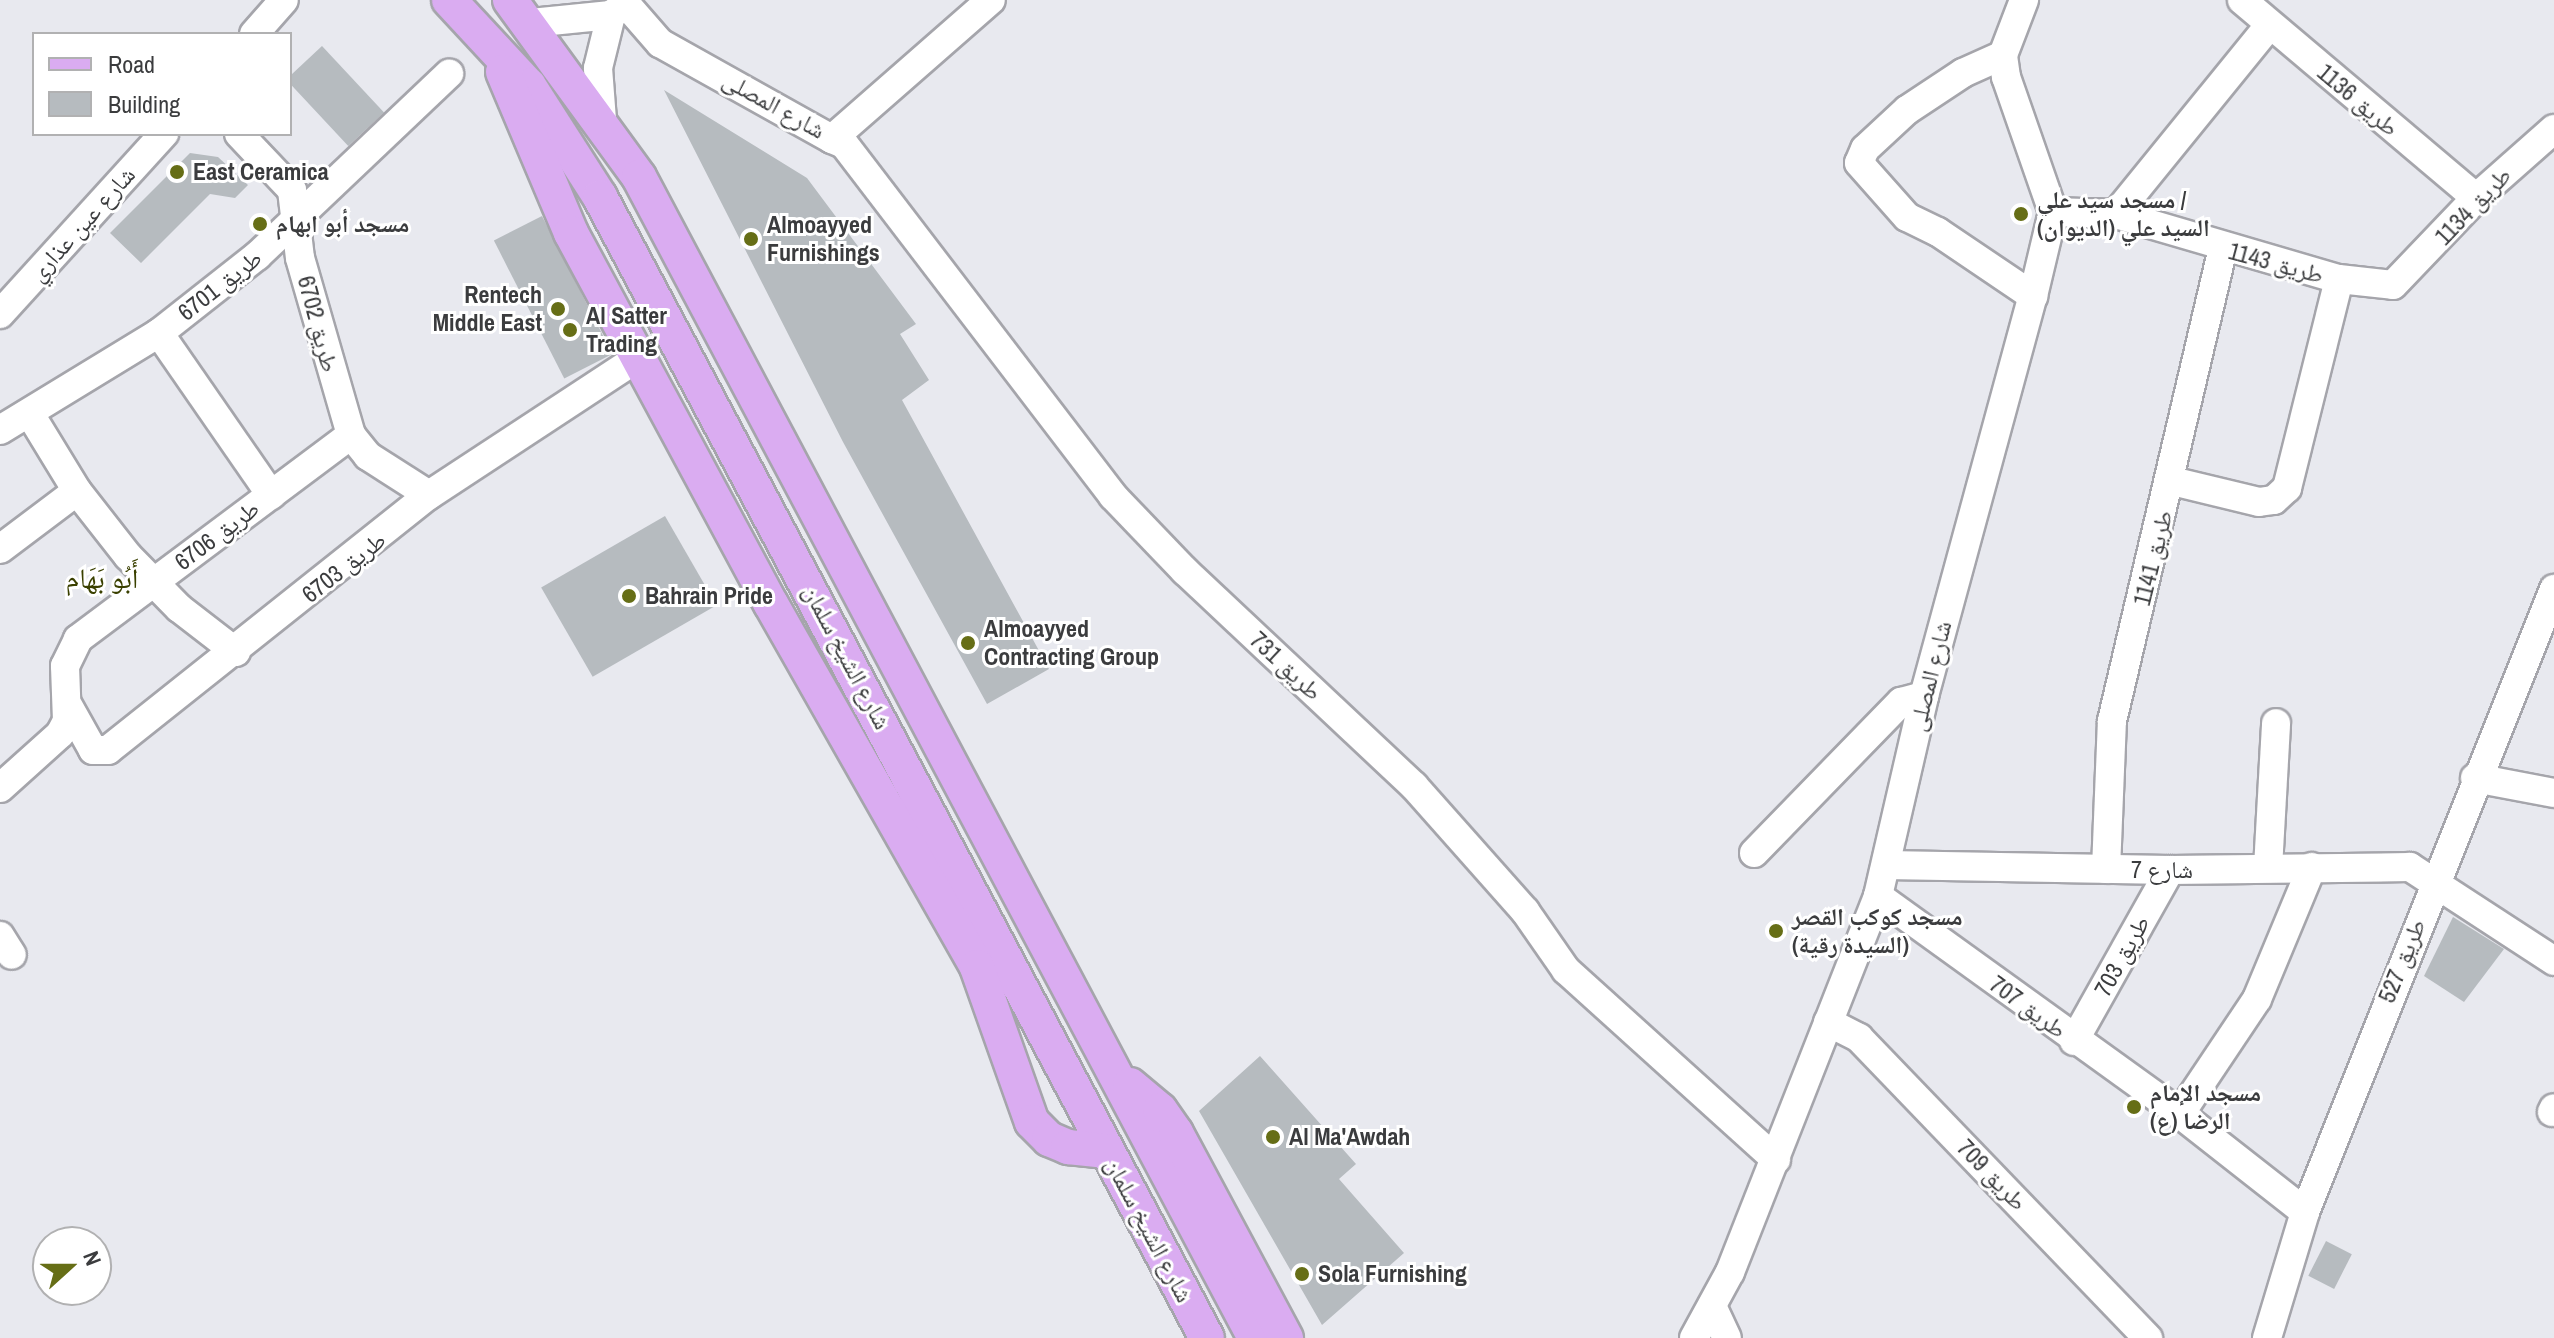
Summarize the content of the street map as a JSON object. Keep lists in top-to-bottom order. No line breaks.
{"streets":{"main road":["شارع الشيخ سلمان"],"street":["طريق 1136","شارع المصلى","طريق 1134","شارع عين عذاري","طريق 1143","طريق 6701","طريق 6702","طريق 6706","طريق 1141","طريق 6703","طريق 731","شارع 7","طريق 703","طريق 527","طريق 707","طريق 709"]},"crossings":[["طريق 1136","طريق 1134"],["شارع المصلى","طريق 1143"],["شارع المصلى","طريق 731"],["شارع المصلى","شارع 7"],["شارع المصلى","طريق 707"],["شارع المصلى","طريق 709"],["طريق 1134","طريق 1143"],["طريق 1143","طريق 1141"],["طريق 6701","طريق 6702"],["طريق 6701","طريق 6706"],["طريق 6702","طريق 6706"],["طريق 6702","طريق 6703"],["طريق 6706","طريق 6703"],["طريق 1141","شارع 7"],["شارع 7","طريق 703"],["شارع 7","طريق 527"],["طريق 703","طريق 707"],["طريق 527","طريق 707"]],"districts":["أَبُو بَهَام"],"places":["East Ceramica","مسجد سيد علي / السيد علي (الديوان)","مسجد أبو ابهام","Almoayyed Furnishings","Rentech Middle East","Al Satter Trading","Bahrain Pride","Almoayyed Contracting Group","مسجد كوكب القصر (السيدة رقية)","مسجد الإمام الرضا (ع)","Al Ma'Awdah","Sola Furnishing"],"legend":["Road","Building"],"north":"right"}
